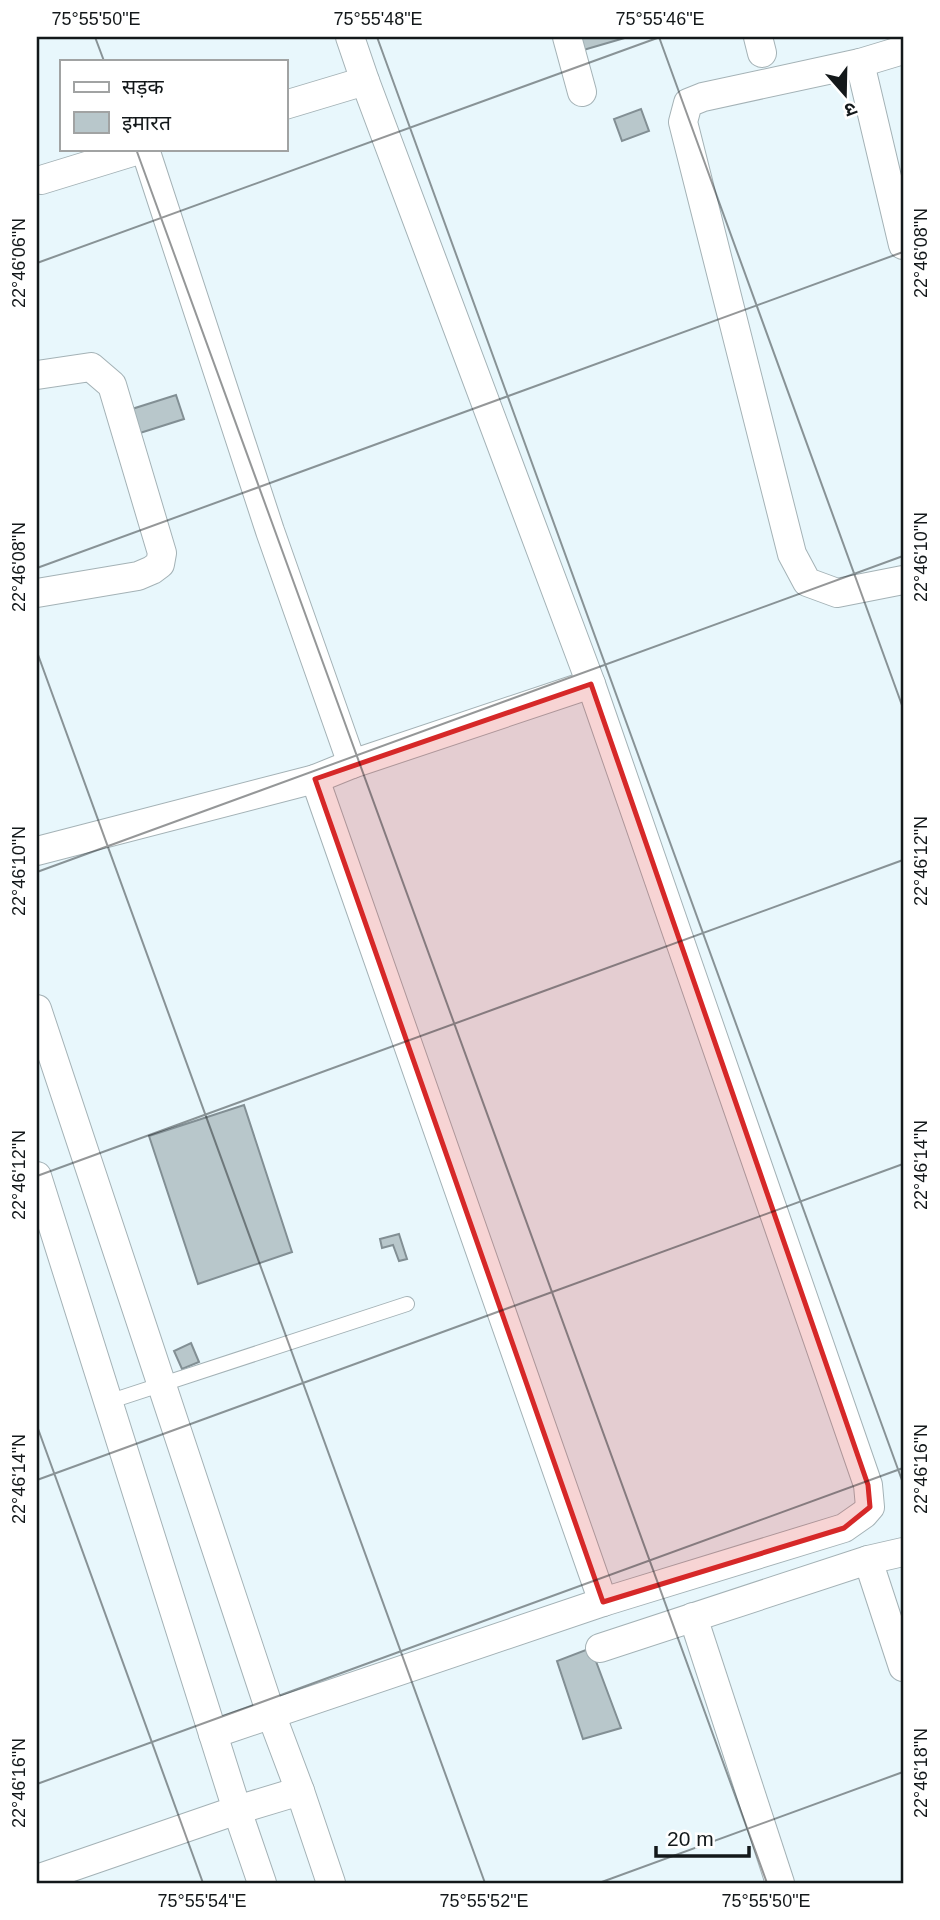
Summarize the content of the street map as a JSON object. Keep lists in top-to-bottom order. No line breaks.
{"legend":["सड़क","इमारत"],"scale_bar":"20 m","north":"bottom","coordinates":["75°55'50\"E","75°55'48\"E","75°55'46\"E","22°46'08\"N","22°46'06\"N","22°46'10\"N","22°46'12\"N","22°46'14\"N","22°46'16\"N","22°46'18\"N","75°55'54\"E","75°55'52\"E"]}
